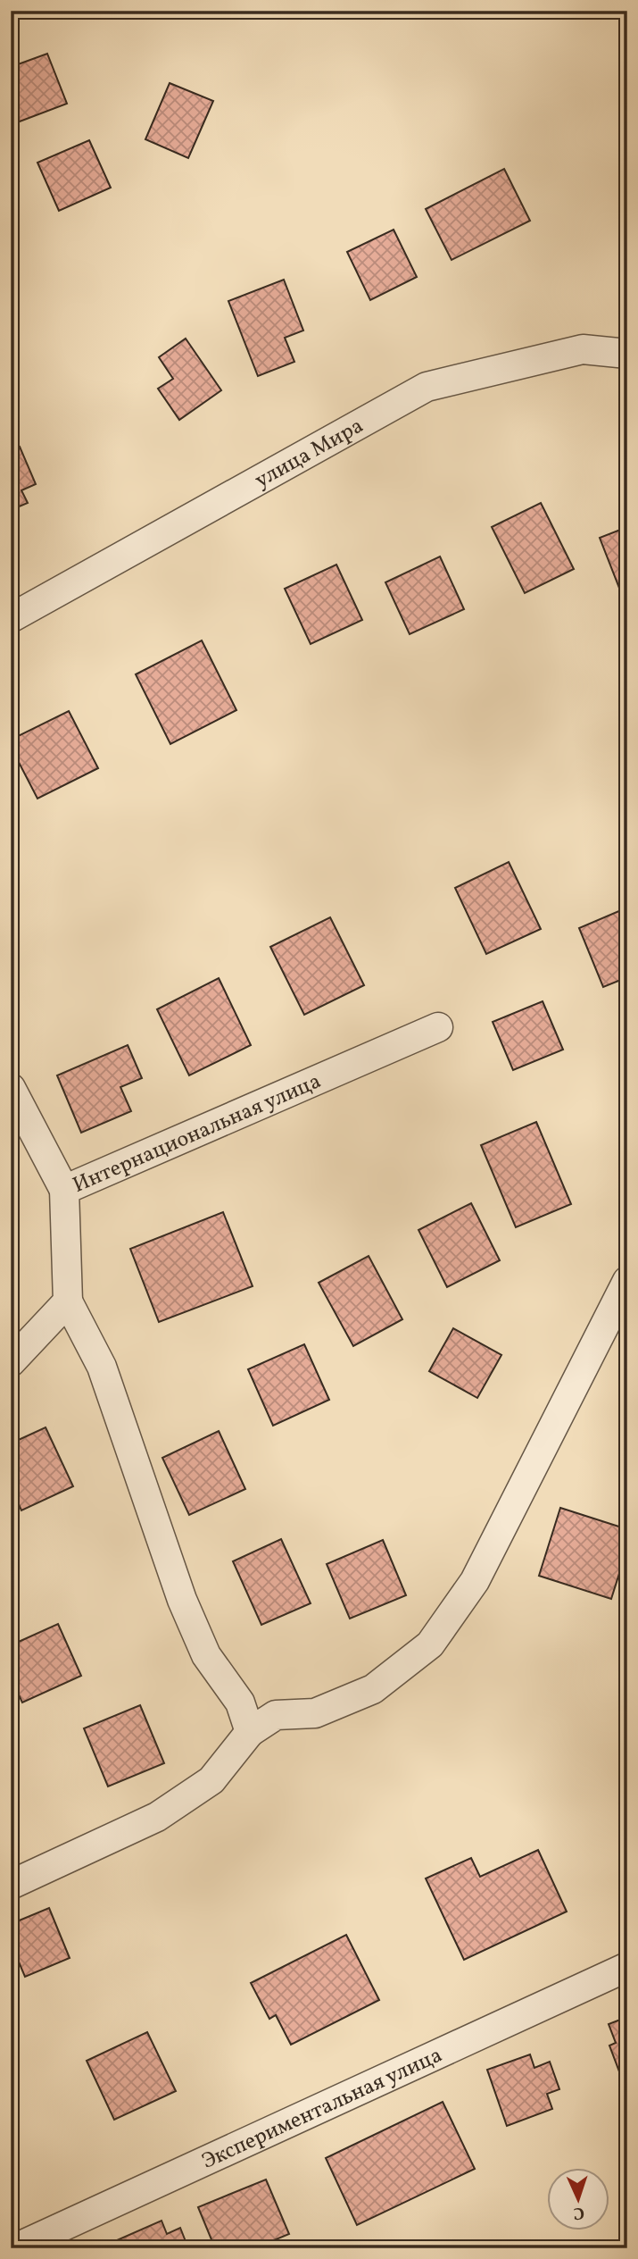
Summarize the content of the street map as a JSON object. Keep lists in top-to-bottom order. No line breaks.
{"streets":{"street":["улица Мира","Интернациональная улица","Экспериментальная улица"]},"north":"bottom"}
